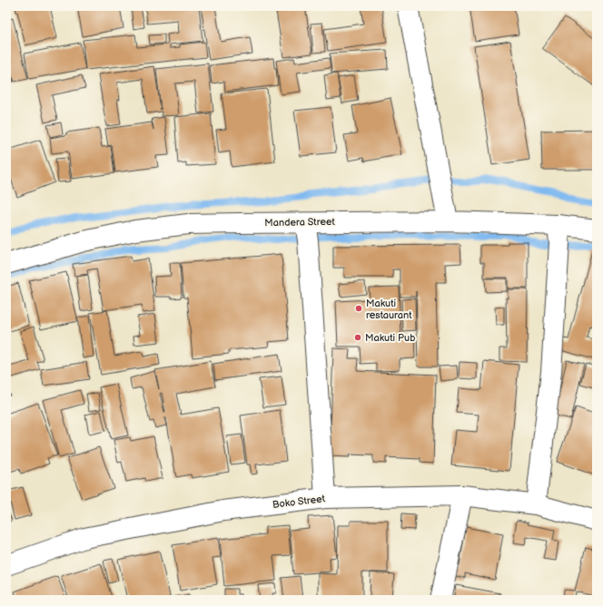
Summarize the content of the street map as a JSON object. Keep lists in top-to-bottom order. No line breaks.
{"streets":{"street":["Mandera Street","Boko Street"]},"places":["Makuti restaurant","Makuti Pub"]}
